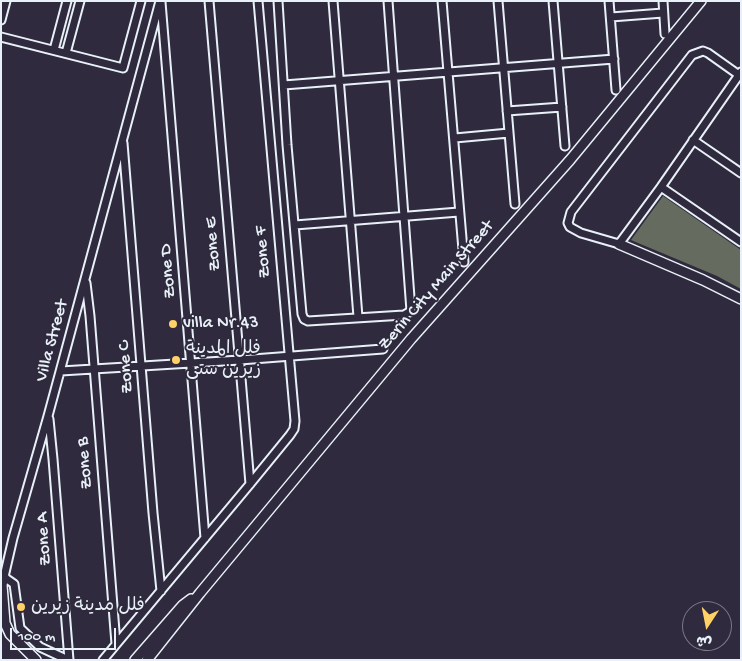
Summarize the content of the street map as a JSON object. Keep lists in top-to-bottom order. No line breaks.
{"streets":{"street":["Zone E","Zone F","Zone D","Zerin City Main Street","Villa Street","Zone C","Zone B","Zone A"]},"crossings":[["Zone E","Zone F"],["Zone D","Villa Street"],["Villa Street","Zone C"],["Villa Street","Zone B"],["Villa Street","Zone A"]],"places":["villa Nr.43","فلل المدينة زیرین ستی","فلل مدينة زيرين"],"scale_bar":"100 m","north":"bottom"}
